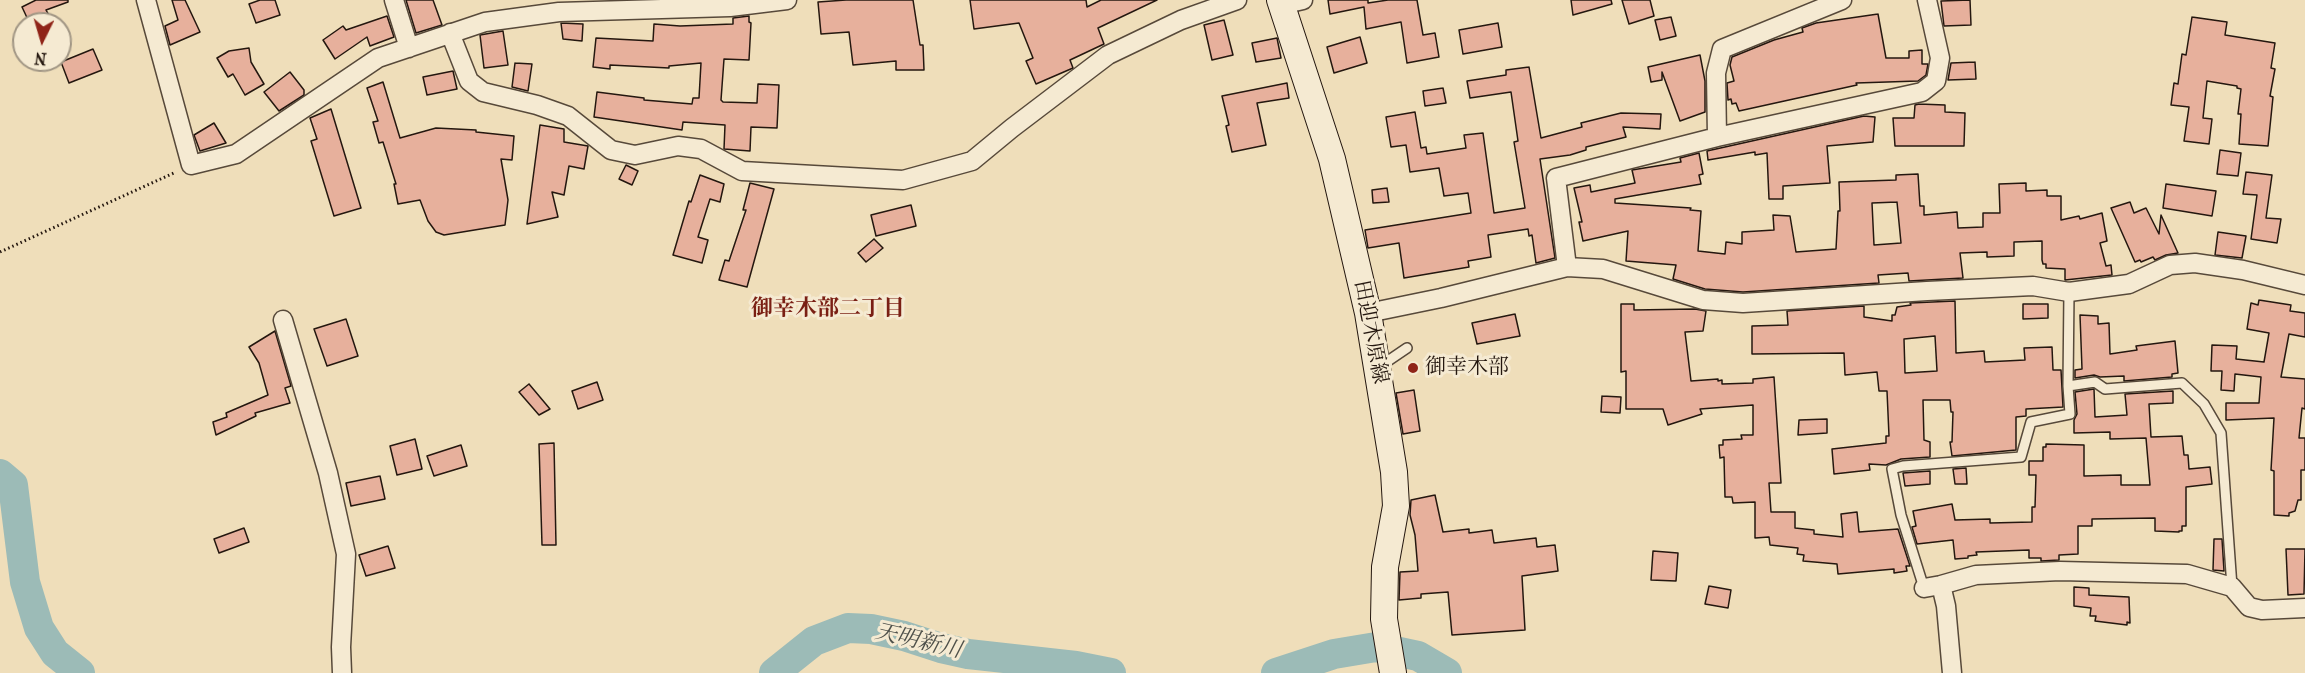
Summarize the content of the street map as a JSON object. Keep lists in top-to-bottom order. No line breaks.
{"streets":{"main road":["田迎木原線"]},"districts":["御幸木部二丁目"],"water":["天明新川"],"places":["御幸木部"],"north":"bottom"}
